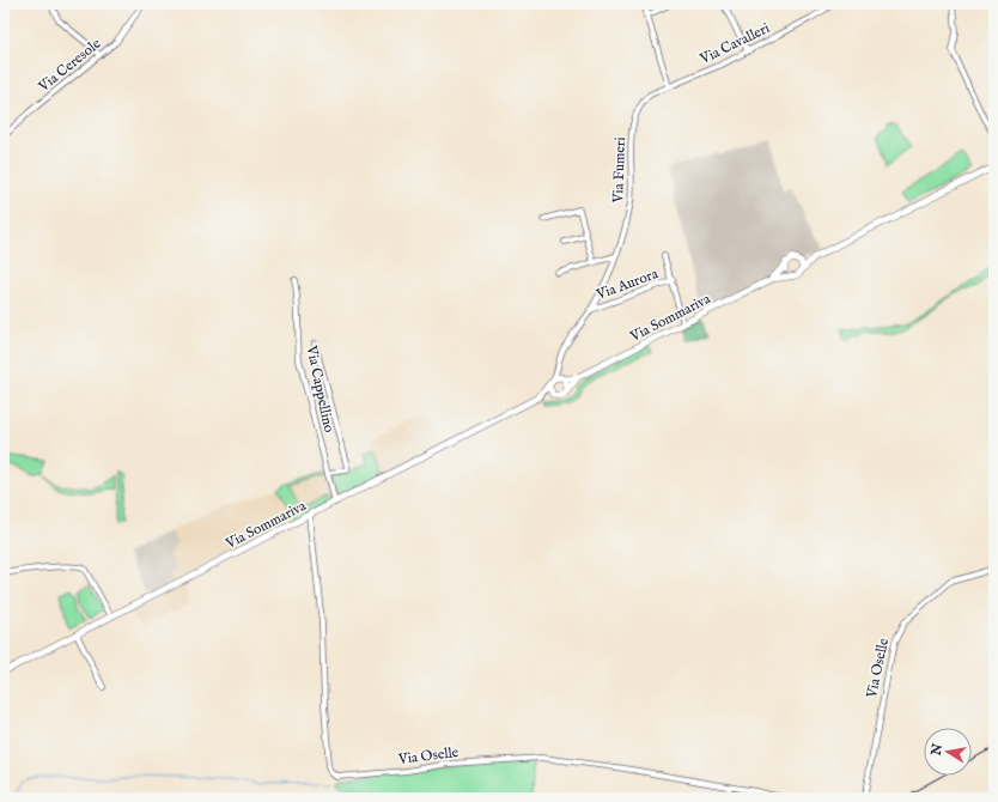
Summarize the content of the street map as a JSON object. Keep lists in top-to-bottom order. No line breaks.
{"streets":{"main road":["Via Sommariva"],"street":["Via Cavalleri","Via Ceresole","Via Fumeri","Via Aurora","Via Cappellino","Via Oselle"]},"crossings":[["Via Cavalleri","Via Fumeri"],["Via Fumeri","Via Aurora"],["Via Fumeri","Via Sommariva"],["Via Sommariva","Via Cappellino"],["Via Sommariva","Via Oselle"]],"north":"left"}
